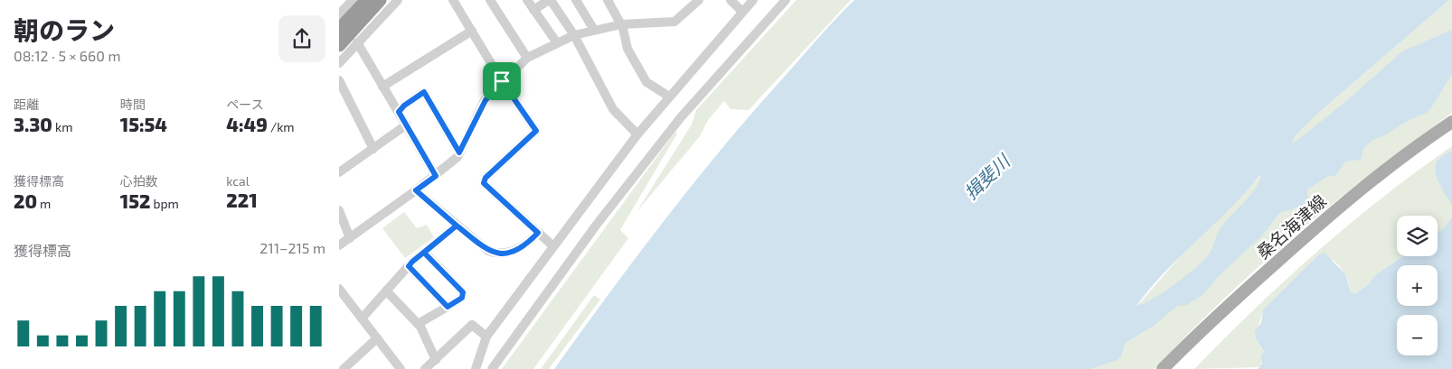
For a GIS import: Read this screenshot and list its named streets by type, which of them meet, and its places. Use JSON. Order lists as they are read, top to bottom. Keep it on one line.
{"streets":{"main road":["桑名海津線"]},"water":["揖斐川"],"page":{"heading":["朝のラン","08:12 · 5 × 660 m"],"stats":[["距離","3.30 km"],["時間","15:54"],["ペース","4:49 /km"],["獲得標高","20 m"],["心拍数","152 bpm"],["kcal","221"]],"map_buttons":["+","−"],"chart":["獲得標高","211–215 m"]}}
